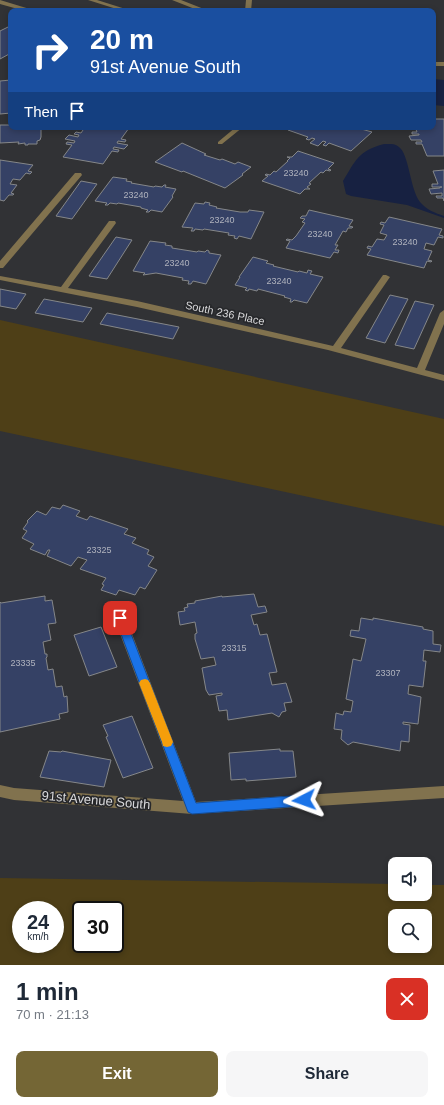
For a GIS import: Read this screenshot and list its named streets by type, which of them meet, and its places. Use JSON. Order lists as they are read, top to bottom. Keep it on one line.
{"streets":{"street":["South 236 Place","91st Avenue South"]},"house_numbers":["23240","23240","23240","23240","23240","23240","23240","23325","23315","23335","23307"],"page":{"turn":["20 m","91st Avenue South"],"then":"Then","speed":"24 km/h","limit":"30","heading":["1 min","70 m · 21:13"],"buttons":["Exit","Share"]}}
